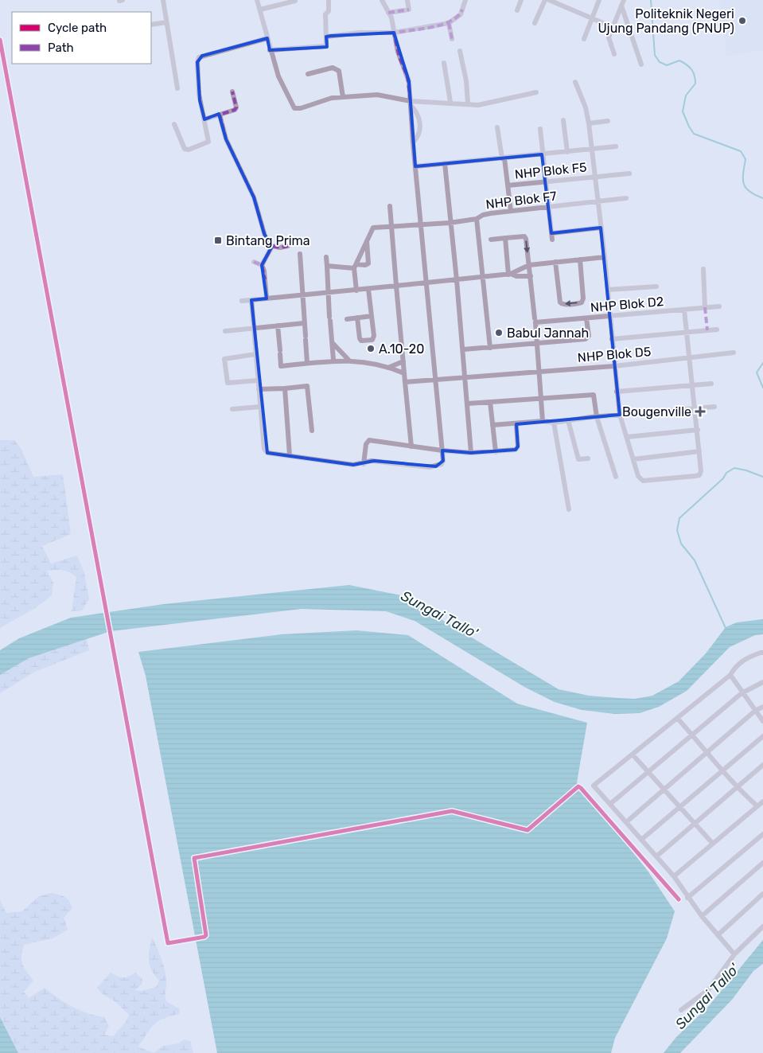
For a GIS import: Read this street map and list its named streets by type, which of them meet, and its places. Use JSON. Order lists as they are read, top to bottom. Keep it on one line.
{"streets":{"street":["NHP Blok F5","NHP Blok F7","NHP Blok D2","NHP Blok D5"]},"water":["Sungai Tallo'"],"places":{"other":["Politeknik Negeri Ujung Pandang (PNUP)","Babul Jannah","A.10-20"],"transit":["Bintang Prima"],"health":["Bougenville"]},"legend":["Cycle path","Path"]}
